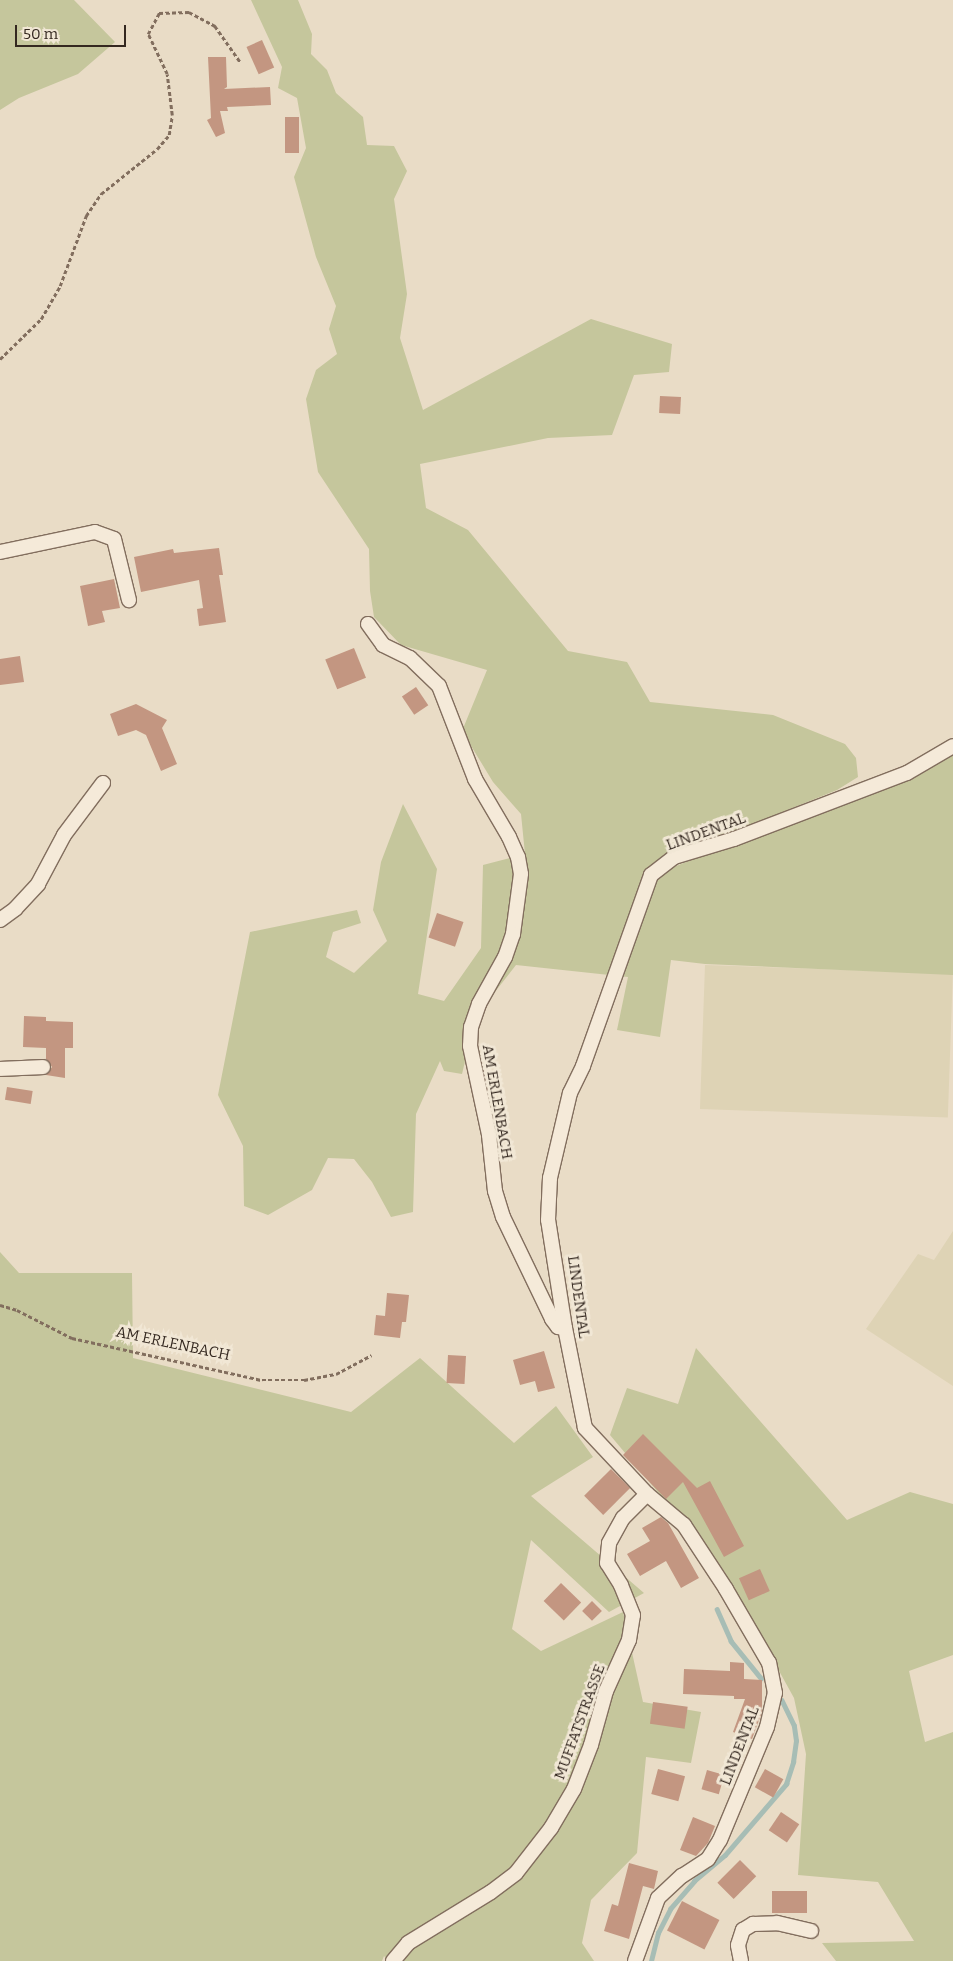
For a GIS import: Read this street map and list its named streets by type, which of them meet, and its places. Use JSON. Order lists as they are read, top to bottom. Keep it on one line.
{"streets":{"street":["LINDENTAL","AM ERLENBACH","MUFFATSTRASSE"]},"crossings":[["LINDENTAL","AM ERLENBACH"],["LINDENTAL","MUFFATSTRASSE"]],"scale_bar":"50 m"}
